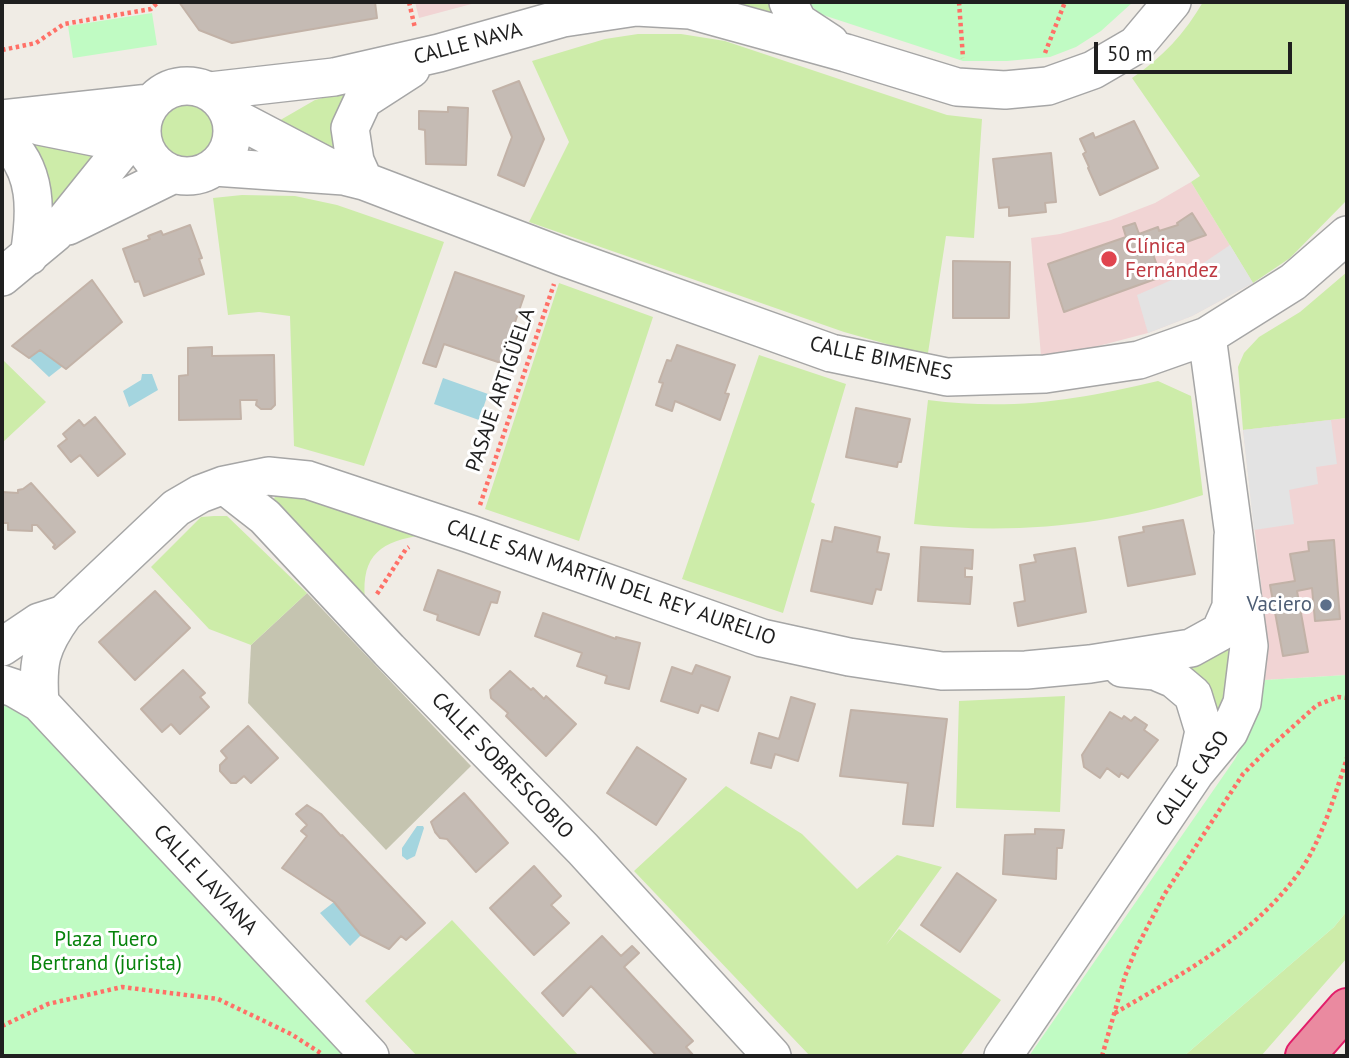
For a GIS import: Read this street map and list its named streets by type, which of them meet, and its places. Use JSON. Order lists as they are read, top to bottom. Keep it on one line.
{"streets":{"street":["CALLE NAVA","CALLE BIMENES","CALLE SAN MARTÍN DEL REY AURELIO","CALLE SOBRESCOBIO","CALLE CASO","CALLE LAVIANA"],"path":["PASAJE ARTIGÜELA"]},"crossings":[["CALLE NAVA","CALLE BIMENES"],["CALLE BIMENES","PASAJE ARTIGÜELA"],["CALLE BIMENES","CALLE CASO"],["PASAJE ARTIGÜELA","CALLE SAN MARTÍN DEL REY AURELIO"],["CALLE SAN MARTÍN DEL REY AURELIO","CALLE SOBRESCOBIO"],["CALLE SAN MARTÍN DEL REY AURELIO","CALLE CASO"]],"parks":["Plaza Tuero Bertrand (jurista)"],"places":["Clínica Fernández","Vaciero"],"scale_bar":"50 m"}
